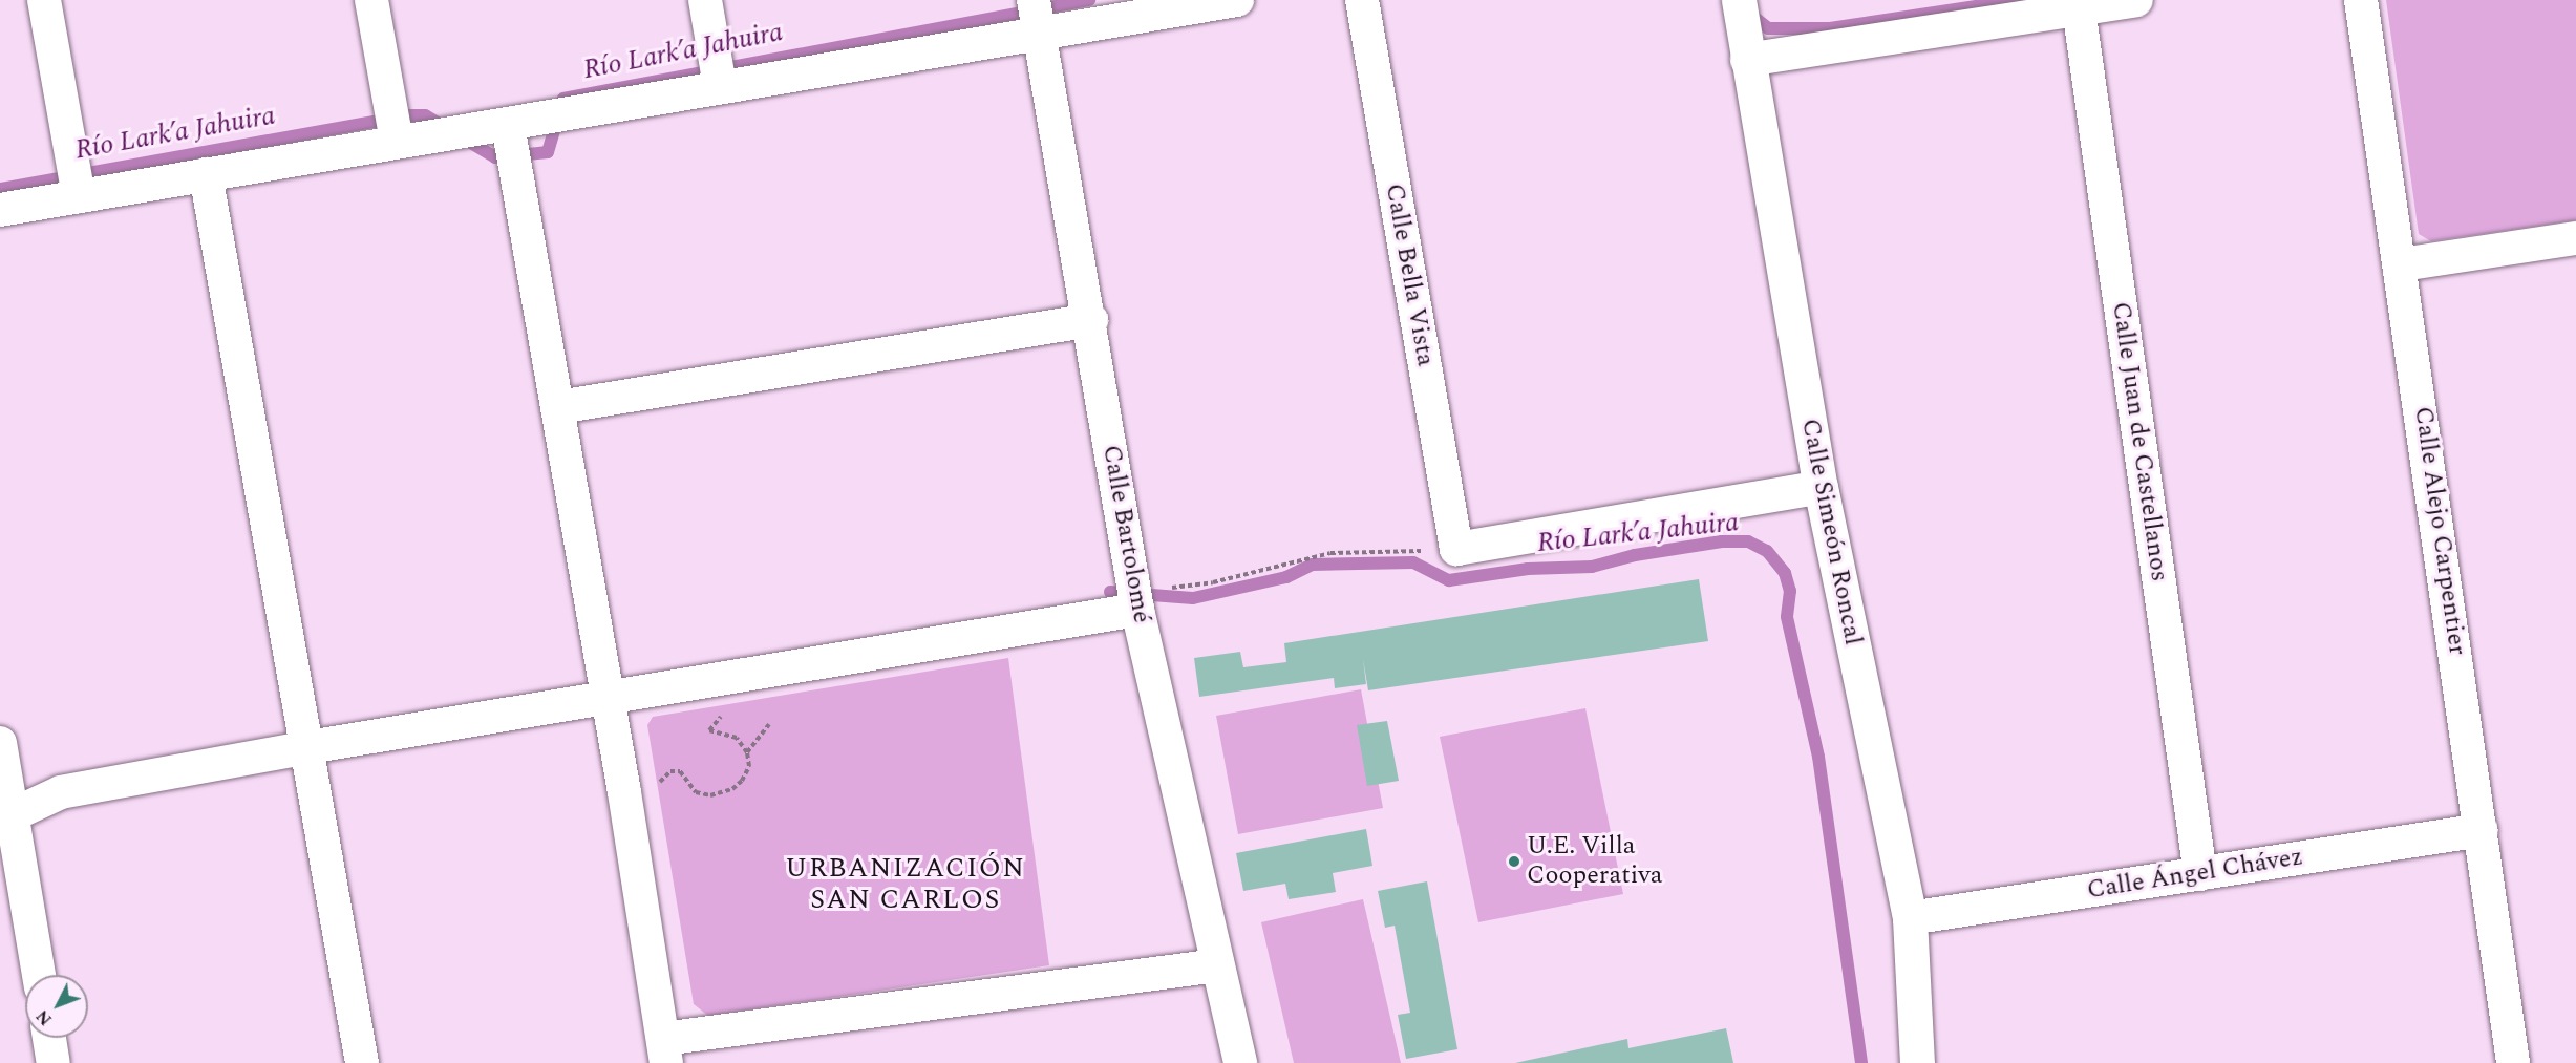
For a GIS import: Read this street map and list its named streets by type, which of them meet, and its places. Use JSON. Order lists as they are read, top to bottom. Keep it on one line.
{"streets":{"street":["Calle Bella Vista","Calle Juan de Castellanos","Calle Alejo Carpentier","Calle Simeón Roncal","Calle Bartolomé","Calle Ángel Chávez"]},"crossings":[["Calle Juan de Castellanos","Calle Ángel Chávez"],["Calle Alejo Carpentier","Calle Ángel Chávez"],["Calle Simeón Roncal","Calle Ángel Chávez"]],"districts":["URBANIZACIÓN SAN CARLOS"],"water":["Río Lark’a Jahuira"],"places":["U.E. Villa Cooperativa"],"north":"bottom left"}
